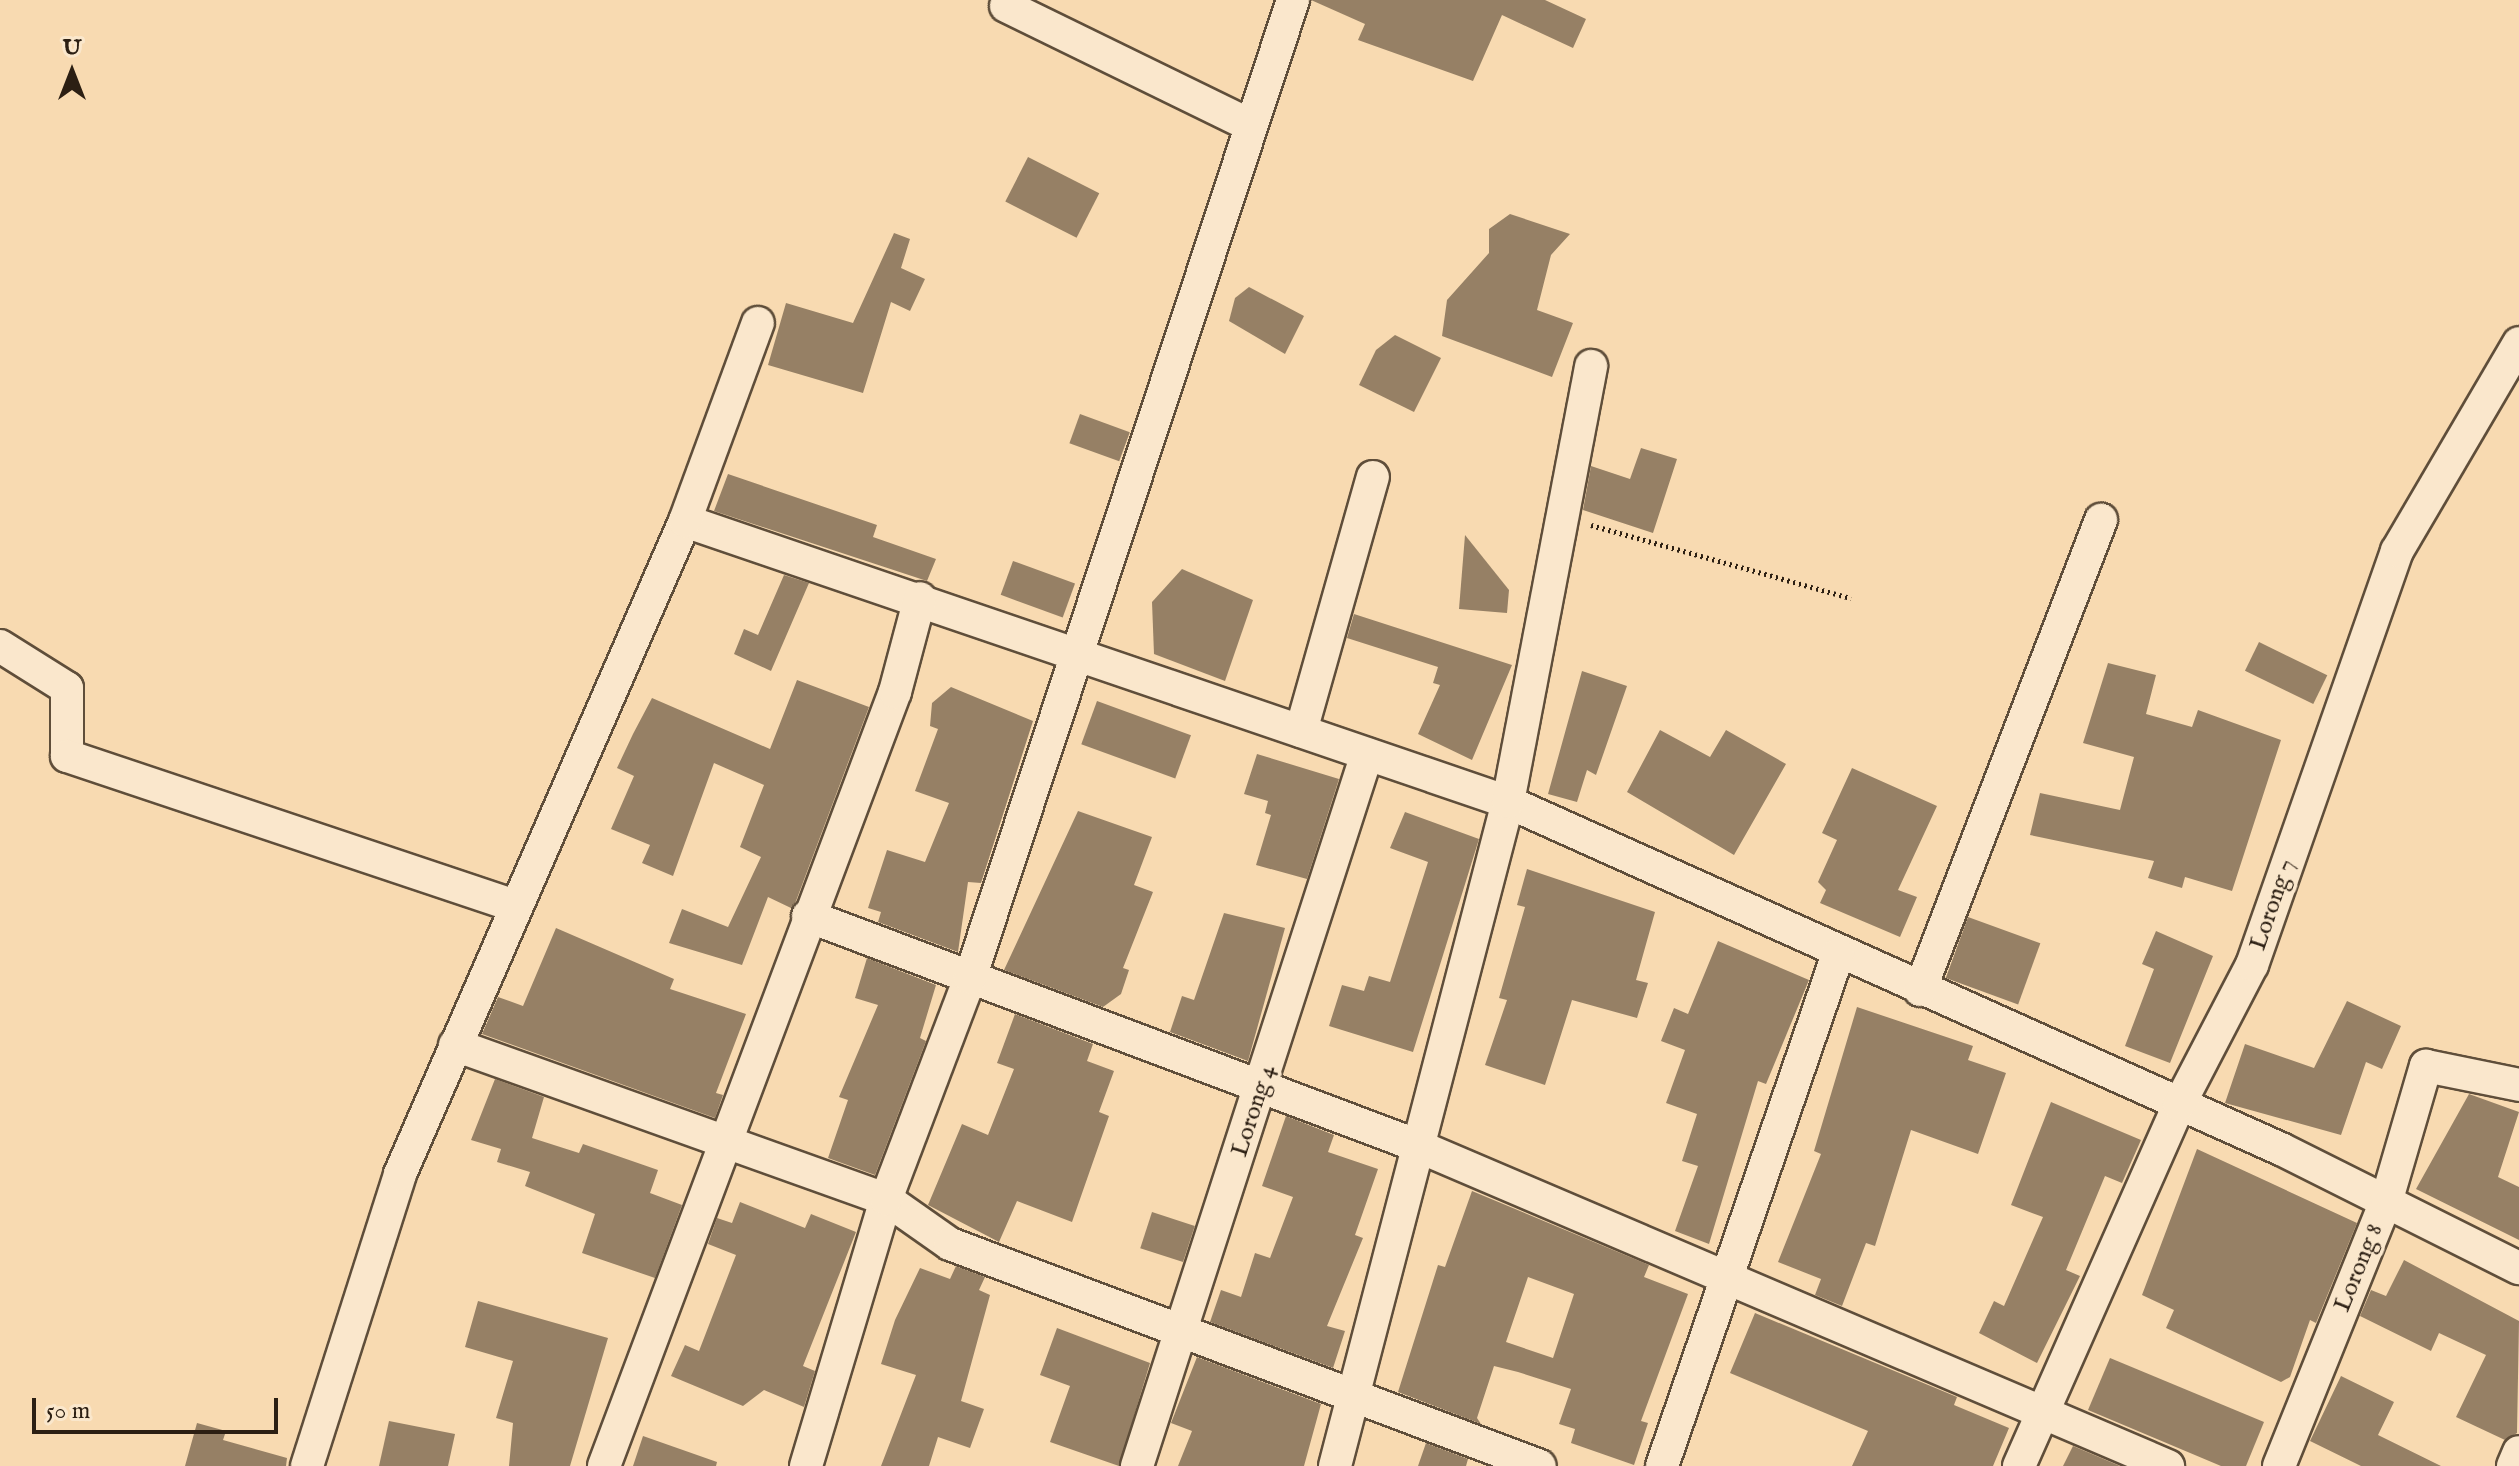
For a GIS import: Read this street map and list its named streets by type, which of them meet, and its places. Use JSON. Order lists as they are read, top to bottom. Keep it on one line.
{"streets":{"street":["Lorong 7","Lorong 4","Lorong 8"]},"scale_bar":"50 m","north":"top"}
